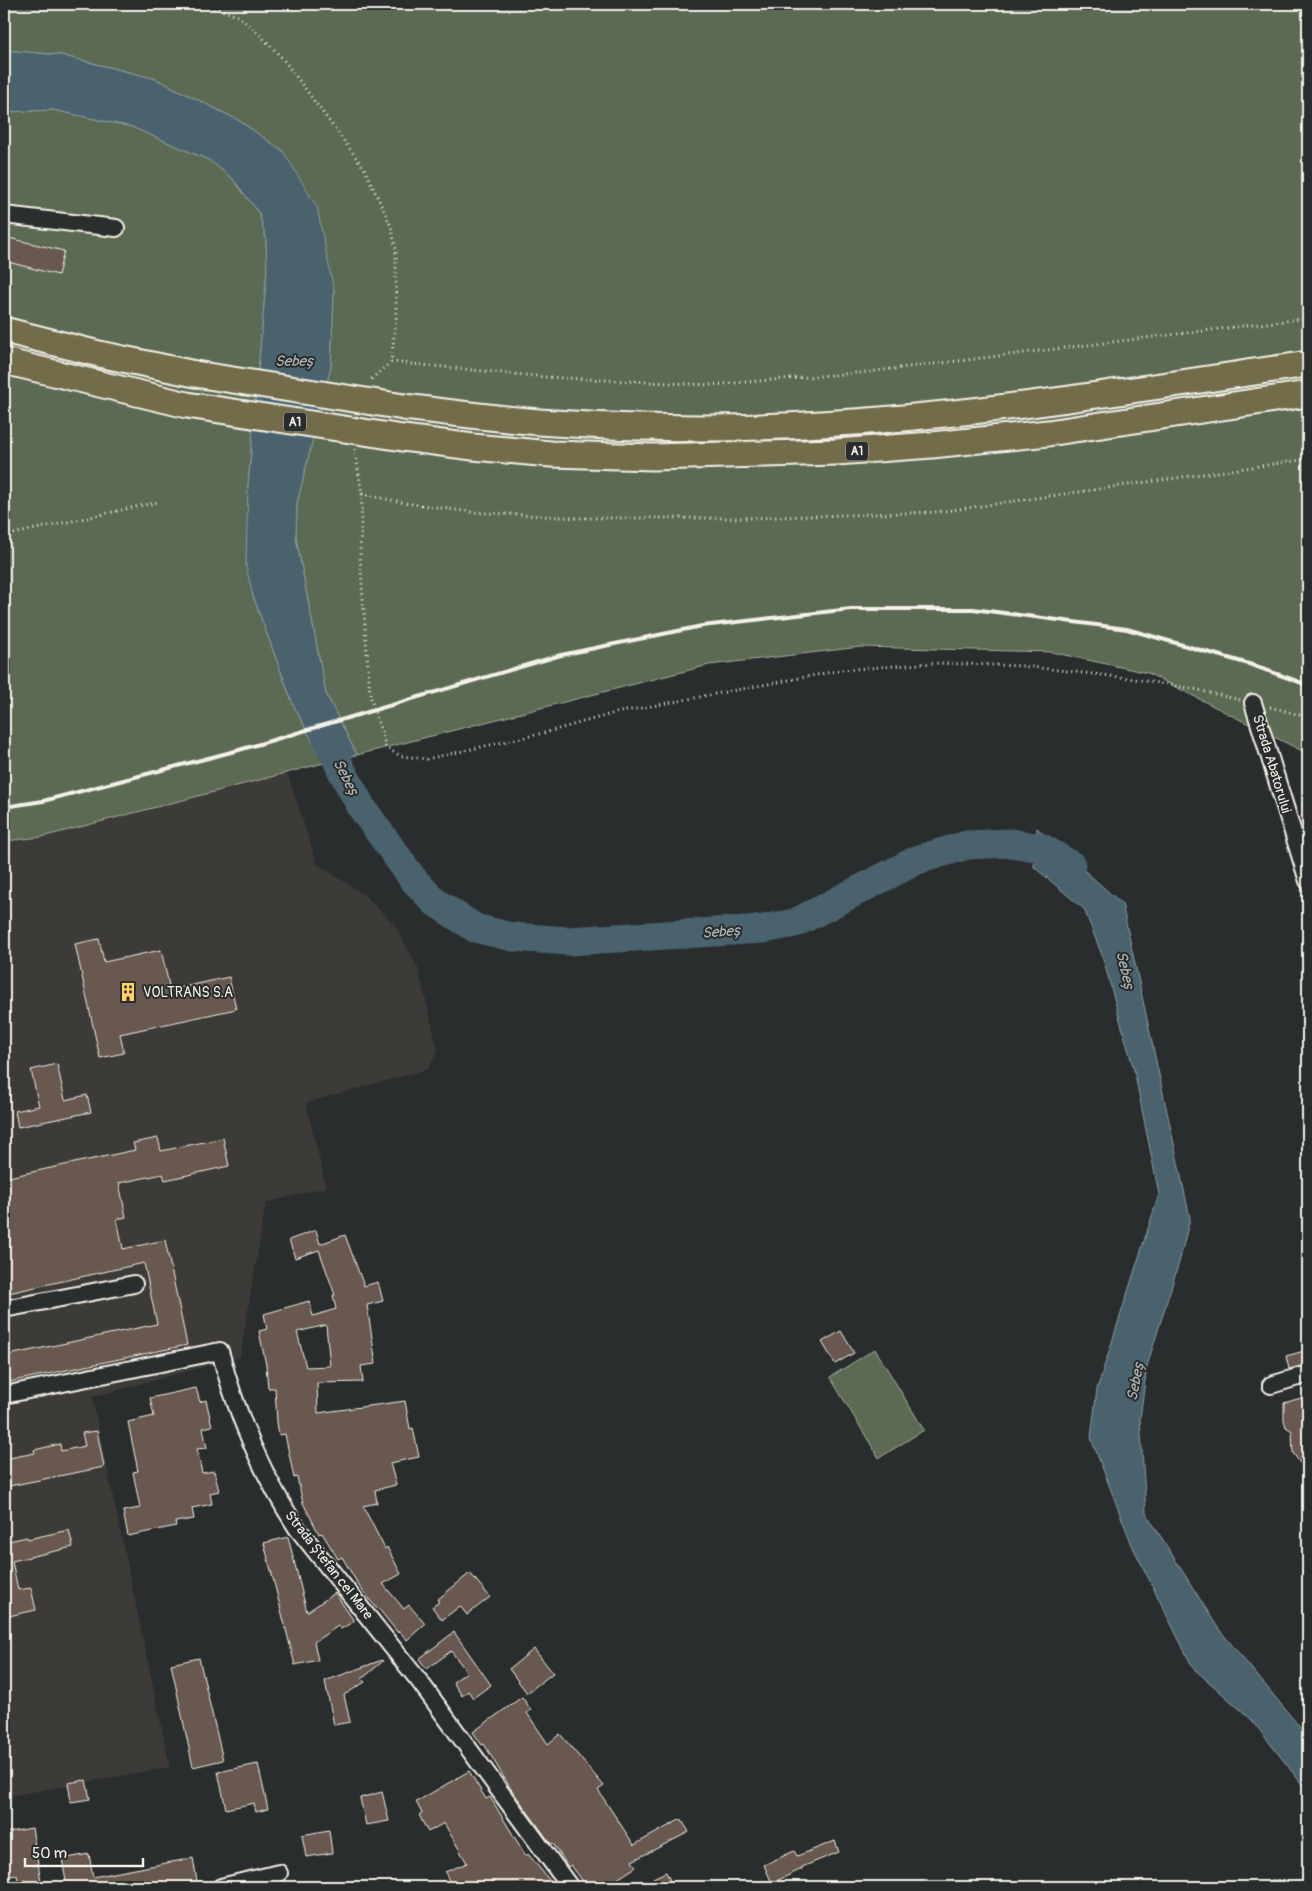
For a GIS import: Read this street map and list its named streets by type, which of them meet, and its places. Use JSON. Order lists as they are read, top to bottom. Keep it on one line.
{"streets":{"highway":["A1"],"street":["Strada Abatorului","Strada Ștefan cel Mare"]},"water":["Sebeș"],"places":{"building":["VOLTRANS S.A"]},"scale_bar":"50 m"}
